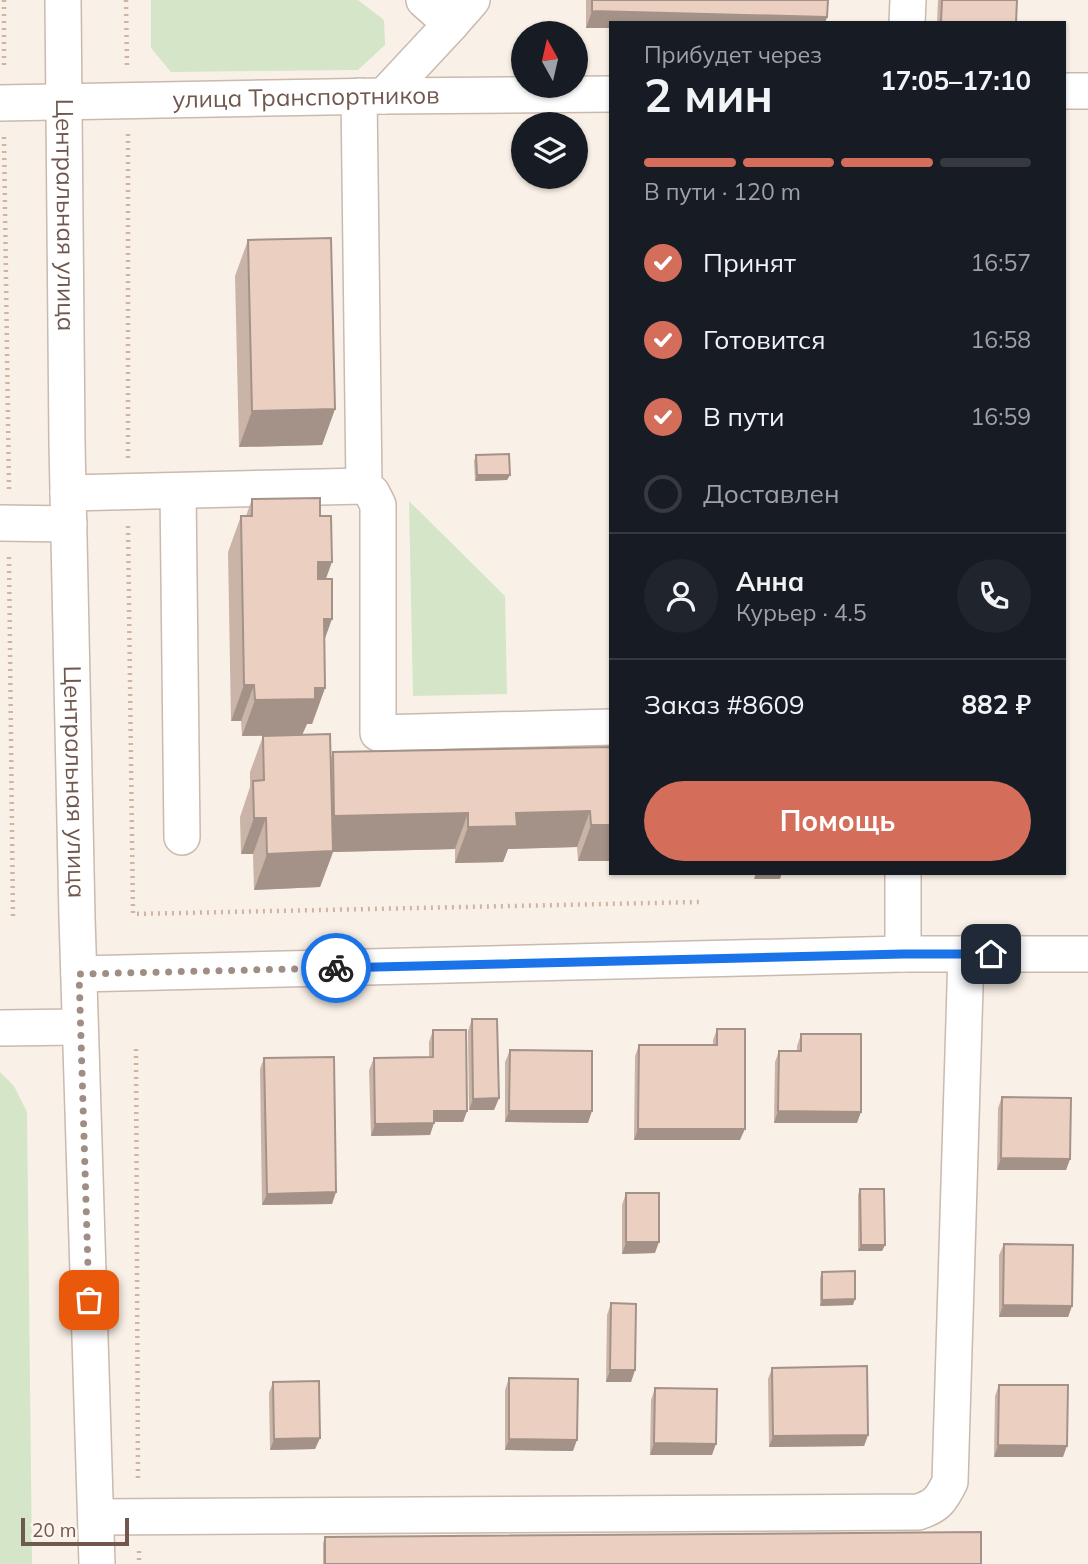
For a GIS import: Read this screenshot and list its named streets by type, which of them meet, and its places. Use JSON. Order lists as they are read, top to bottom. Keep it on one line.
{"streets":{"street":["улица Транспортников","Центральная улица"]},"crossings":[["улица Транспортников","Центральная улица"]],"scale_bar":"20 m","north":"top","page":{"heading":["2 мин","Прибудет через","17:05–17:10"],"panel":["Анна","Курьер · 4.5","Заказ #8609","882 ₽"],"bar":"В пути · 120 m","list":[["Принят","16:57"],["Готовится","16:58"],["В пути","16:59"],"Доставлен"],"buttons":"Помощь","scale":"20 m"}}
